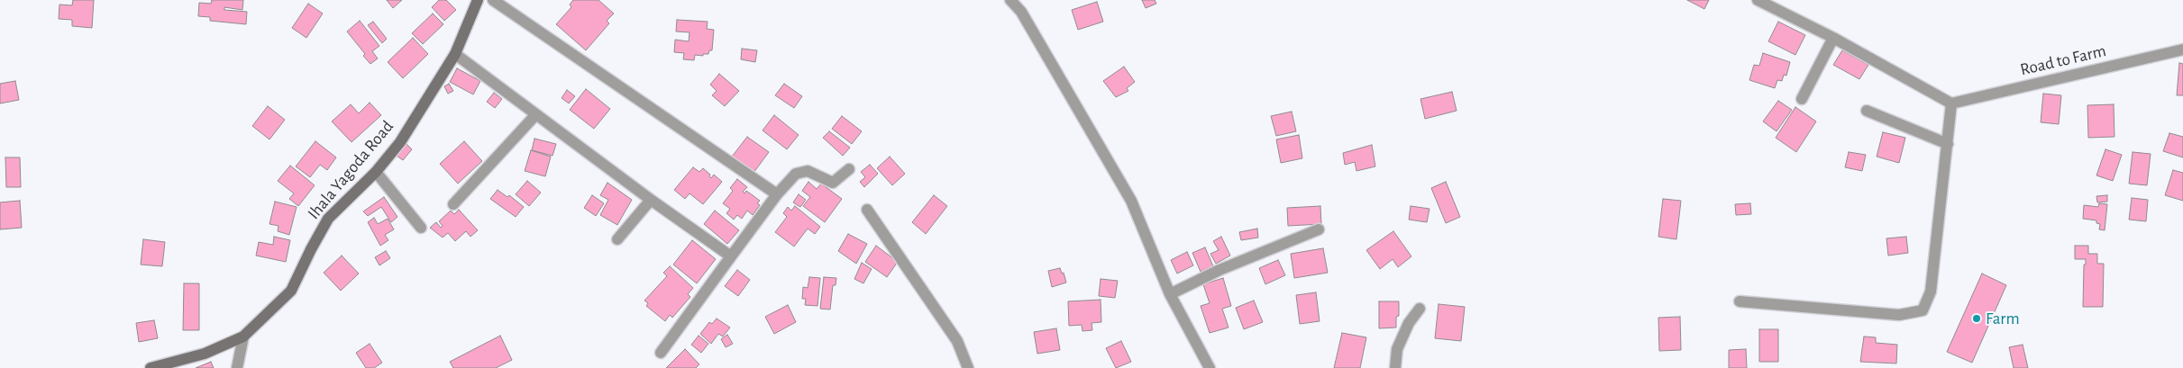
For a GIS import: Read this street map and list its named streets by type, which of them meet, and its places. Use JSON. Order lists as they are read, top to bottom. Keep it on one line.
{"streets":{"street":["Road to Farm","Ihala Yagoda Road"]},"places":["Farm"]}
